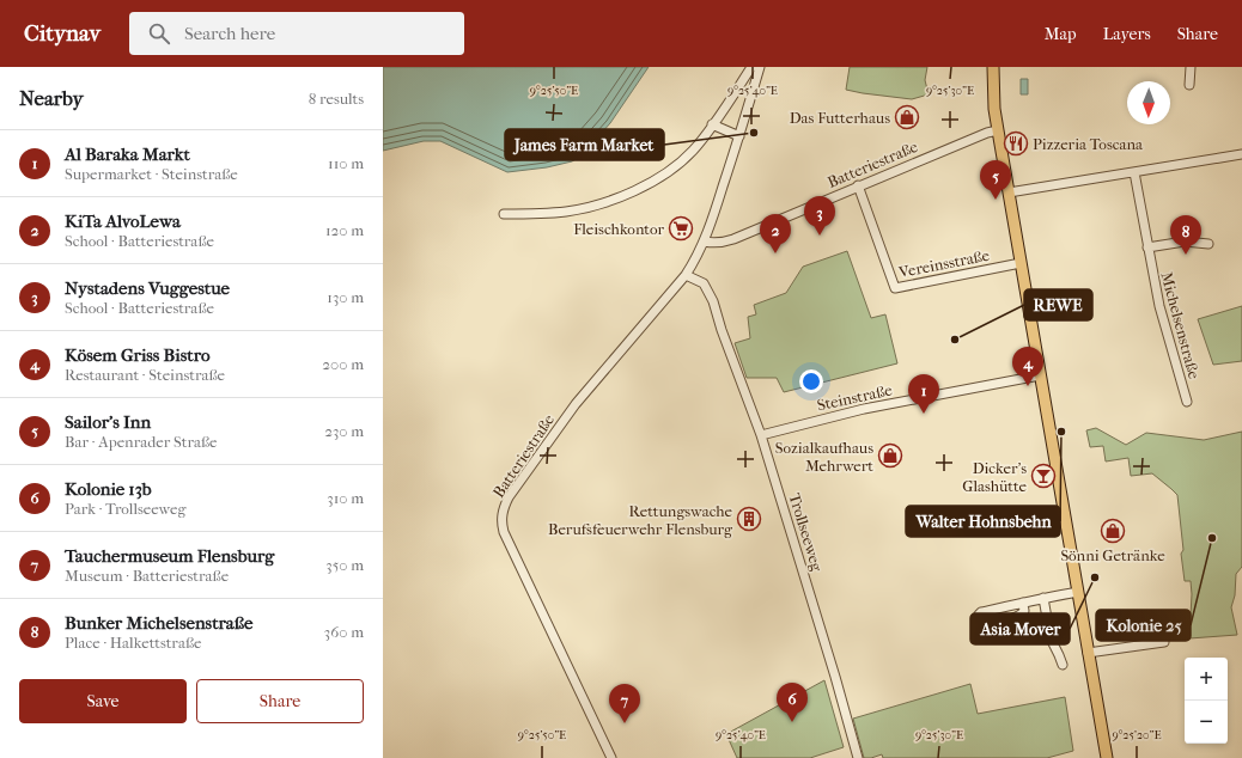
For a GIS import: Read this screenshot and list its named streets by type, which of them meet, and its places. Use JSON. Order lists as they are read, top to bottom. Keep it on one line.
{"streets":{"street":["Batteriestraße","Vereinsstraße","Michelsenstraße","Steinstraße","Trollseeweg"]},"crossings":[["Batteriestraße","Vereinsstraße"],["Batteriestraße","Trollseeweg"],["Steinstraße","Trollseeweg"]],"places":{"shop":["Das Futterhaus","Sozialkaufhaus Mehrwert","Sönni Getränke"],"other":["James Farm Market","REWE","Walter Hohnsbehn","Kolonie 25","Asia Mover"],"restaurant":["Pizzeria Toscana"],"supermarket":["Fleischkontor"],"bar":["Dicker's Glashütte"],"building":["Rettungswache Berufsfeuerwehr Flensburg"]},"north":"bottom","page":{"header":"Citynav","search":"Search here","nav":["Map","Layers","Share"],"heading":["Nearby","8 results"],"list":[{"mark":"1","name":"Al Baraka Markt","note":"Supermarket · Steinstraße","value":"110 m"},{"mark":"2","name":"KiTa AlvoLewa","note":"School · Batteriestraße","value":"120 m"},{"mark":"3","name":"Nystadens Vuggestue","note":"School · Batteriestraße","value":"130 m"},{"mark":"4","name":"Kösem Griss Bistro","note":"Restaurant · Steinstraße","value":"200 m"},{"mark":"5","name":"Sailor's Inn","note":"Bar · Apenrader Straße","value":"230 m"},{"mark":"6","name":"Kolonie 13b","note":"Park · Trollseeweg","value":"310 m"},{"mark":"7","name":"Tauchermuseum Flensburg","note":"Museum · Batteriestraße","value":"350 m"},{"mark":"8","name":"Bunker Michelsenstraße","note":"Place · Halkettstraße","value":"360 m"}],"pins":["5","3","2","8","4","1","6","7"],"map_buttons":["+","−"],"buttons":["Save","Share"]},"coordinates":["9°25'50\"E","9°25'40\"E","9°25'30\"E","9°25'20\"E"]}
